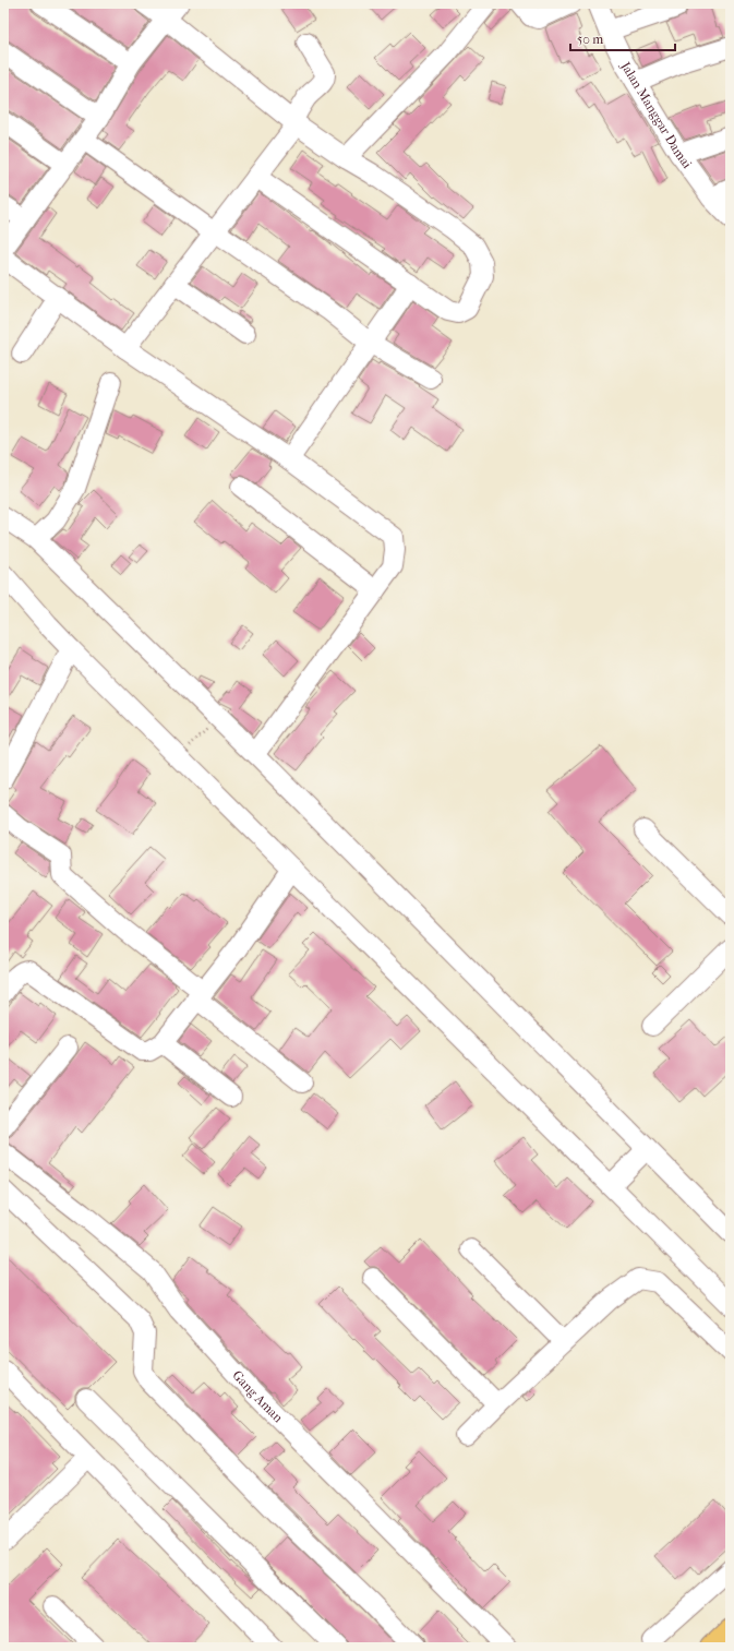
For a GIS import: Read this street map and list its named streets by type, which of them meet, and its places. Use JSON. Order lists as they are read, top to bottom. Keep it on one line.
{"streets":{"street":["Jalan Manggar Damai","Gang Aman"]},"scale_bar":"50 m"}
